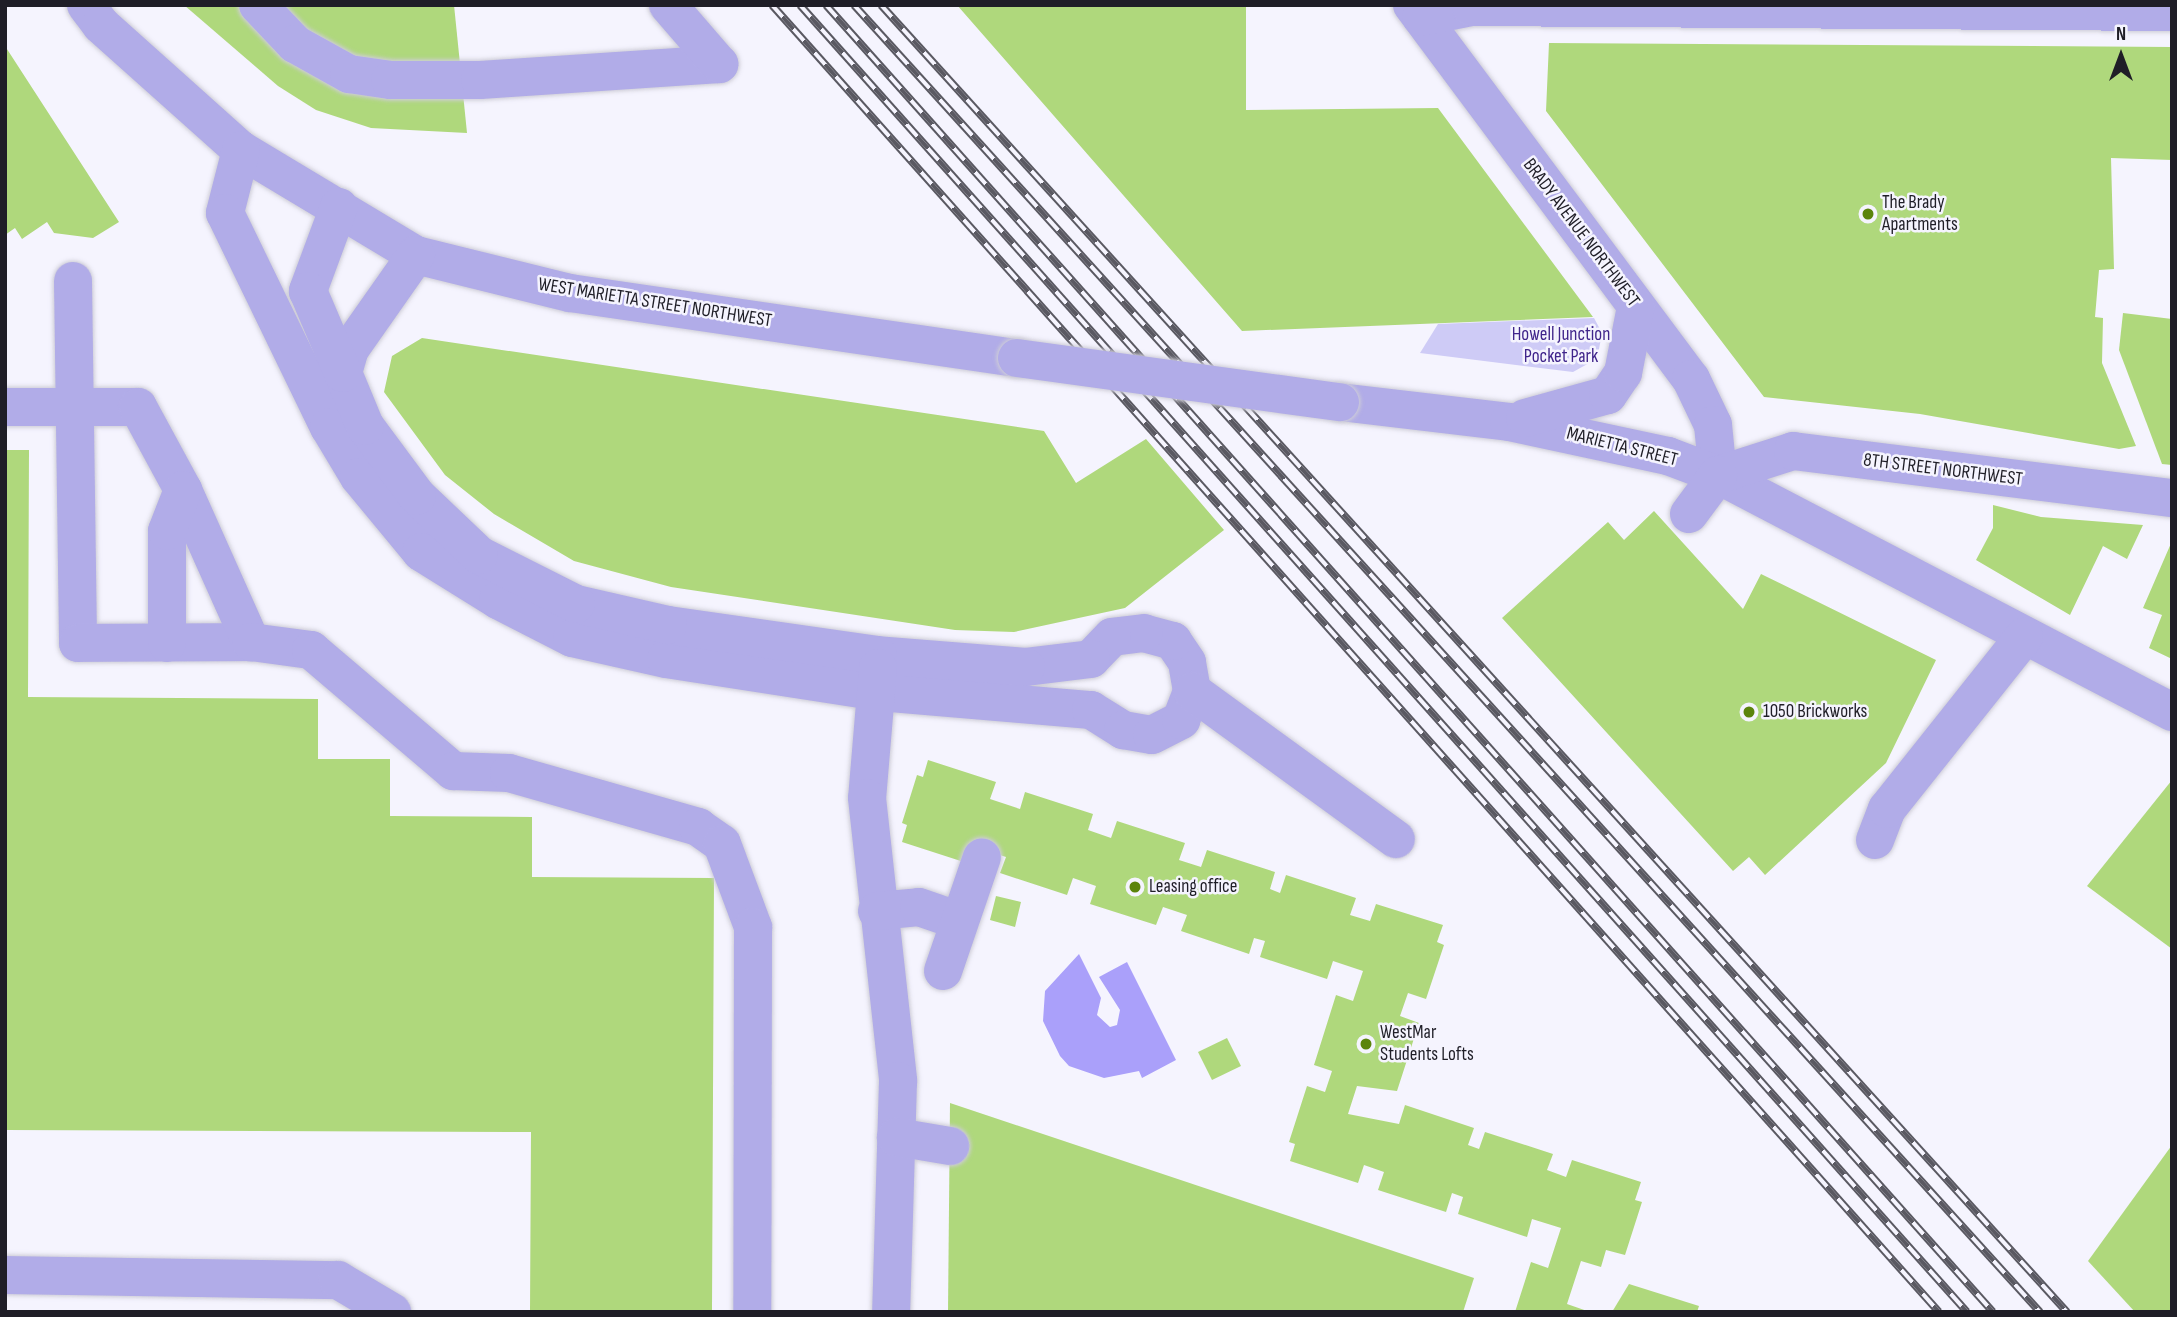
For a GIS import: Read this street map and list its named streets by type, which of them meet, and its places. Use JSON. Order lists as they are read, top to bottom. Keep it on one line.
{"streets":{"street":["BRADY AVENUE NORTHWEST","WEST MARIETTA STREET NORTHWEST","MARIETTA STREET","8TH STREET NORTHWEST"]},"crossings":[["BRADY AVENUE NORTHWEST","MARIETTA STREET"],["BRADY AVENUE NORTHWEST","8TH STREET NORTHWEST"],["WEST MARIETTA STREET NORTHWEST","MARIETTA STREET"],["MARIETTA STREET","8TH STREET NORTHWEST"]],"parks":["Howell Junction Pocket Park"],"places":["The Brady Apartments","1050 Brickworks","Leasing office","WestMar Students Lofts"],"north":"top"}
